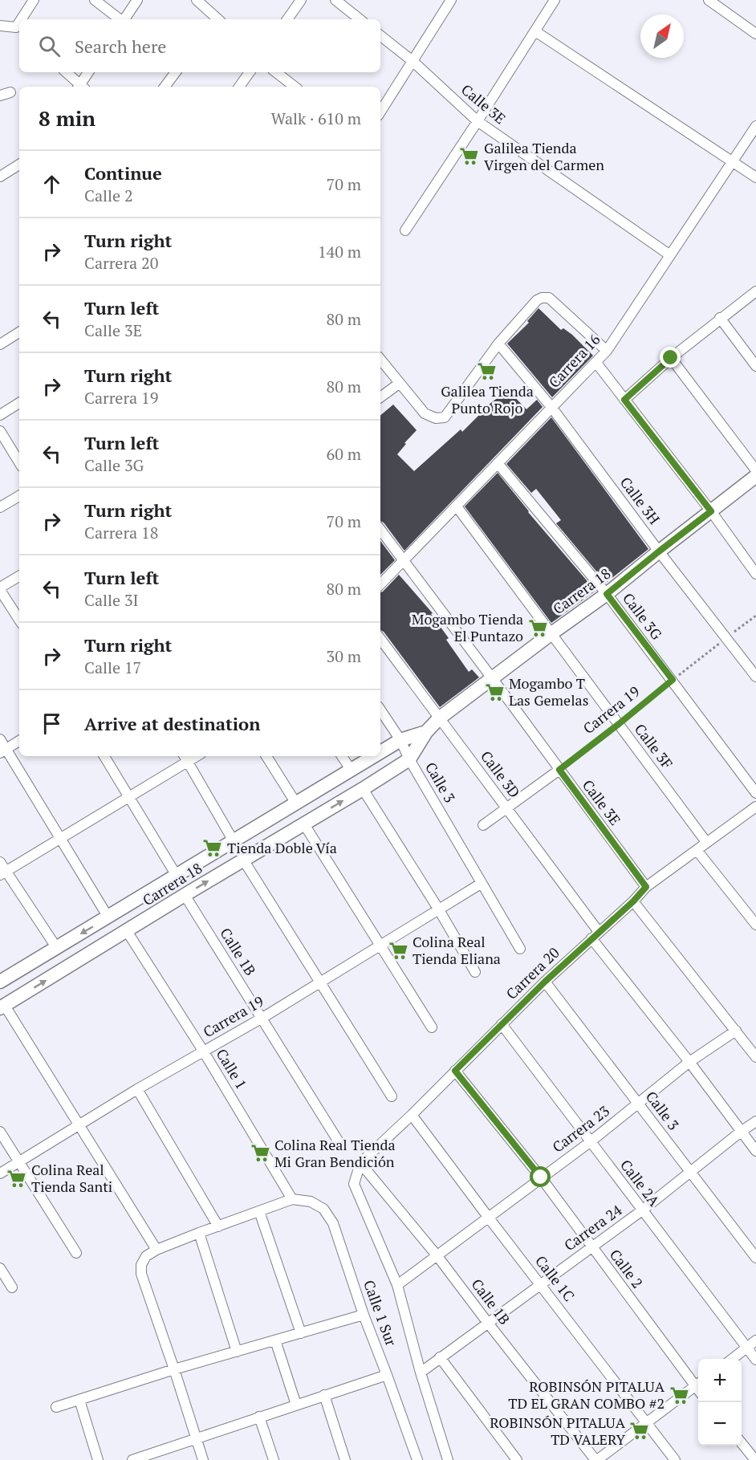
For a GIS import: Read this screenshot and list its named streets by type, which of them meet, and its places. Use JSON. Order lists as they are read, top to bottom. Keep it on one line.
{"streets":{"street":["Calle 3E","Carrera 16","Calle 3H","Carrera 18","Calle 3G","Carrera 19","Calle 3F","Calle 3D","Calle 3","Calle 1B","Carrera 20","Calle 1","Carrera 23","Calle 2A","Carrera 24","Calle 2","Calle 1C","Calle 1 Sur"]},"crossings":[["Calle 3E","Carrera 16"],["Calle 3E","Carrera 18"],["Calle 3E","Carrera 19"],["Calle 3E","Carrera 20"],["Carrera 16","Calle 3H"],["Carrera 16","Calle 3G"],["Carrera 16","Calle 3F"],["Calle 3H","Carrera 18"],["Calle 3H","Carrera 19"],["Carrera 18","Calle 3G"],["Carrera 18","Calle 3F"],["Carrera 18","Calle 3D"],["Carrera 18","Calle 3"],["Carrera 18","Calle 1B"],["Carrera 18","Calle 1"],["Calle 3G","Carrera 19"],["Carrera 19","Calle 3F"],["Carrera 19","Calle 3"],["Carrera 19","Calle 1B"],["Carrera 19","Calle 1"],["Calle 3F","Carrera 20"],["Calle 3D","Carrera 20"],["Calle 3D","Carrera 23"],["Calle 3D","Carrera 24"],["Calle 3","Carrera 20"],["Calle 3","Carrera 23"],["Calle 3","Carrera 24"],["Calle 1B","Carrera 20"],["Calle 1B","Carrera 23"],["Calle 1B","Carrera 24"],["Carrera 20","Carrera 23"],["Carrera 20","Calle 2A"],["Carrera 20","Calle 2"],["Carrera 20","Calle 1C"],["Calle 1","Calle 1 Sur"],["Carrera 23","Calle 2A"],["Carrera 23","Calle 2"],["Carrera 23","Calle 1C"],["Calle 2A","Carrera 24"],["Carrera 24","Calle 2"],["Carrera 24","Calle 1C"]],"places":{"supermarket":["Galilea Tienda Virgen del Carmen","Galilea Tienda Punto Rojo","Mogambo Tienda El Puntazo","Mogambo T Las Gemelas","Tienda Doble Vía","Colina Real Tienda Eliana","Colina Real Tienda Mi Gran Bendición","Colina Real Tienda Santi","ROBINSÓN PITALUA TD EL GRAN COMBO #2","ROBINSÓN PITALUA TD VALERY"]},"north":"top right","page":{"search":"Search here","heading":["8 min","Walk · 610 m"],"list":[["Continue","Calle 2","70 m"],["Turn right","Carrera 20","140 m"],["Turn left","Calle 3E","80 m"],["Turn right","Carrera 19","80 m"],["Turn left","Calle 3G","60 m"],["Turn right","Carrera 18","70 m"],["Turn left","Calle 3I","80 m"],["Turn right","Calle 17","30 m"],"Arrive at destination"],"map_buttons":["+","−"]}}
